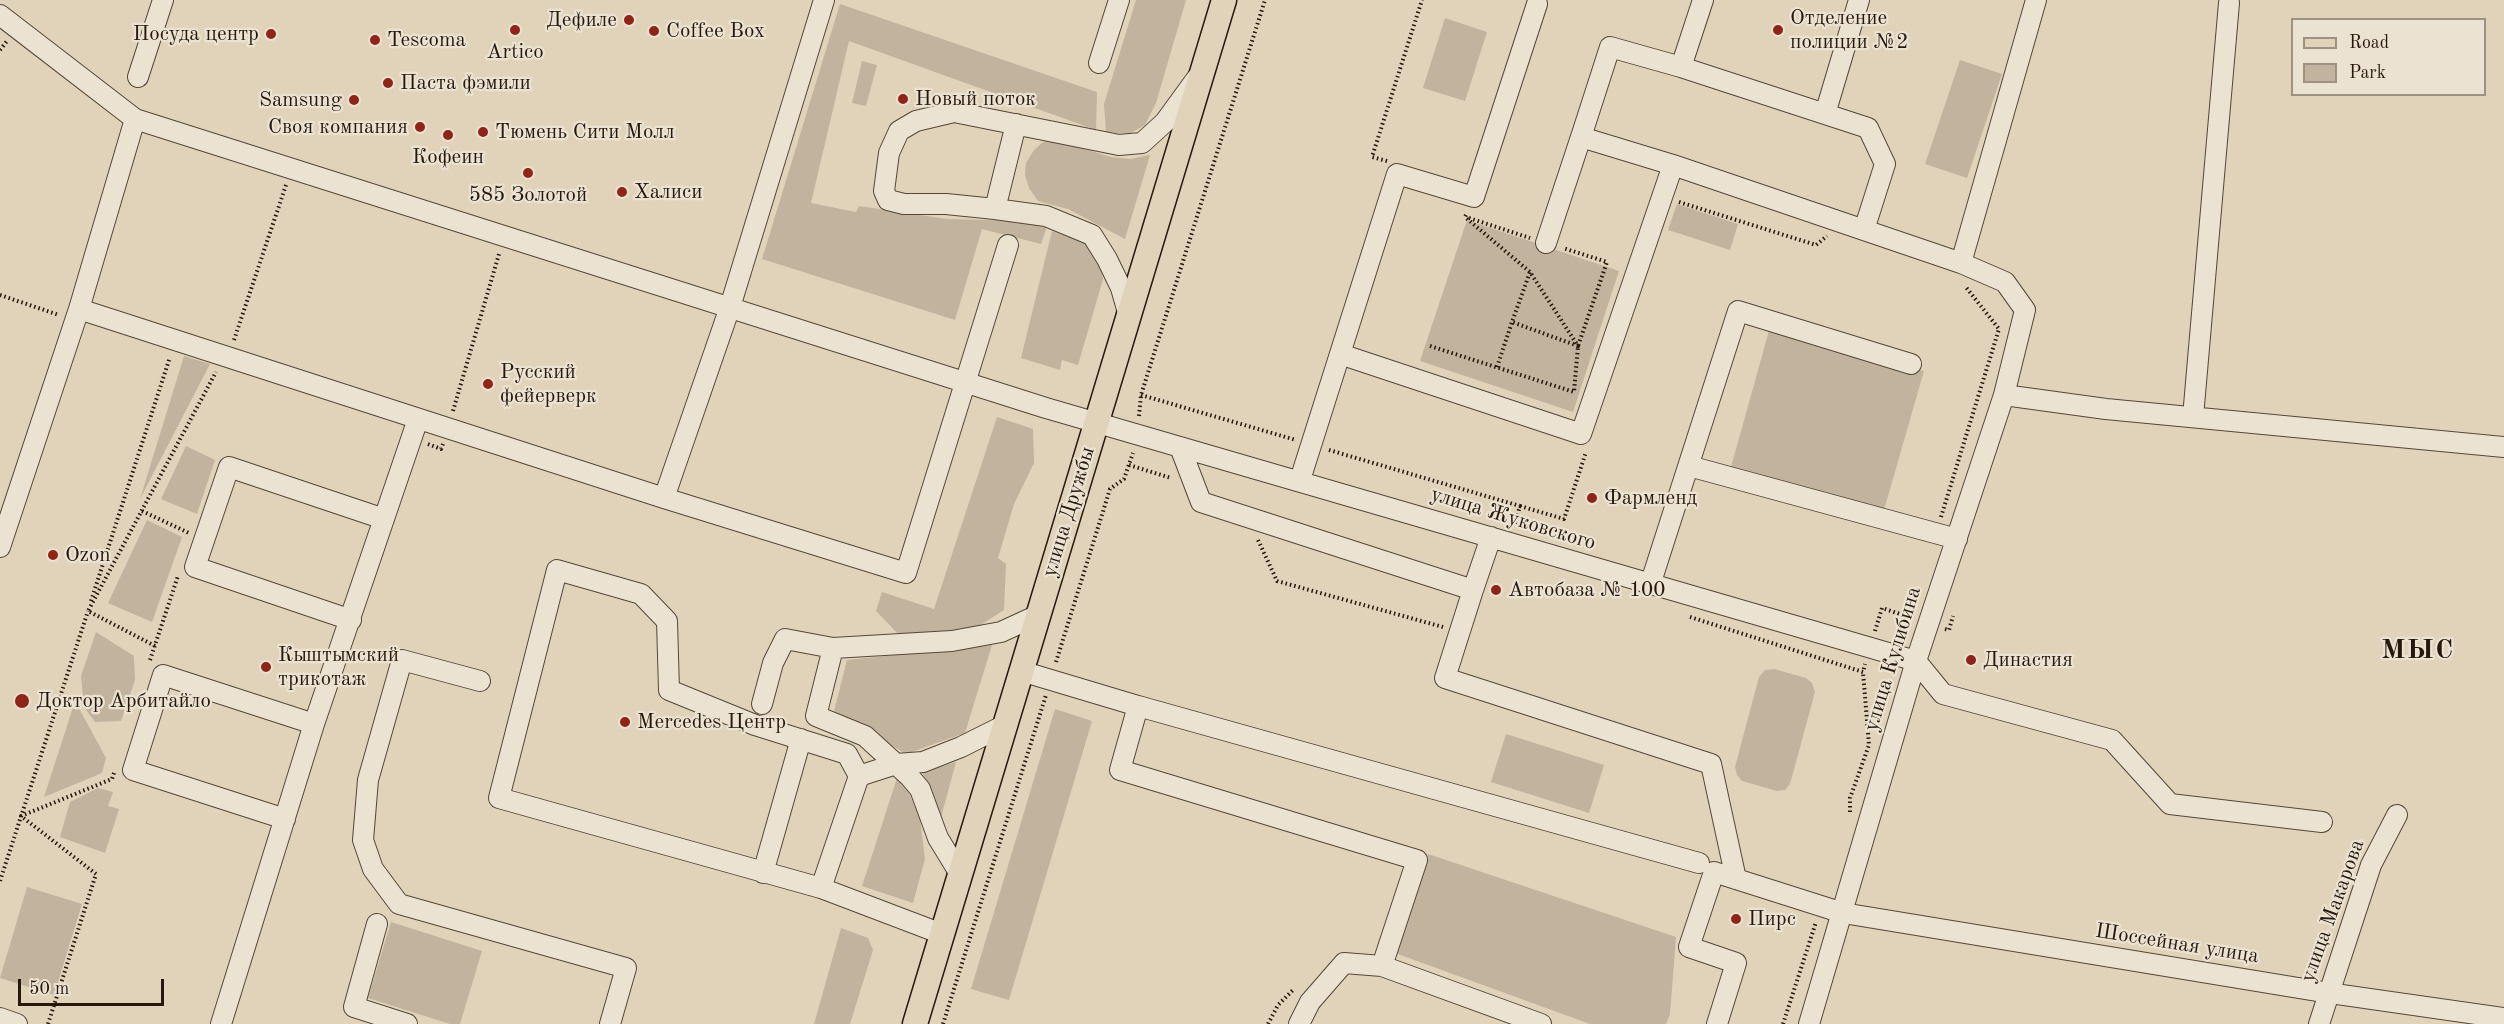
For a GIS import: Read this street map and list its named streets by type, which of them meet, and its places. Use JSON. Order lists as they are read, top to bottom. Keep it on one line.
{"streets":{"main road":["улица Дружбы"],"street":["улица Жуковского","улица Кулибина","улица Макарова","Шоссейная улица"]},"crossings":[["улица Дружбы","улица Жуковского"],["улица Жуковского","улица Кулибина"],["улица Кулибина","Шоссейная улица"],["улица Макарова","Шоссейная улица"]],"districts":["МЫС"],"places":["Дефиле","Artico","Отделение полиции №2","Coffee Box","Посуда центр","Tescoma","Паста фэмили","Новый поток","Samsung","Своя компания","Тюмень Сити Молл","Кофеин","585 Золотой","Халиси","Русский фейерверк","Фармленд","Ozon","Автобаза № 100","Династия","Кыштымский трикотаж","Доктор Арбитайло","Mercedes Центр","Пирс"],"legend":["Road","Park"],"scale_bar":"50 m"}
